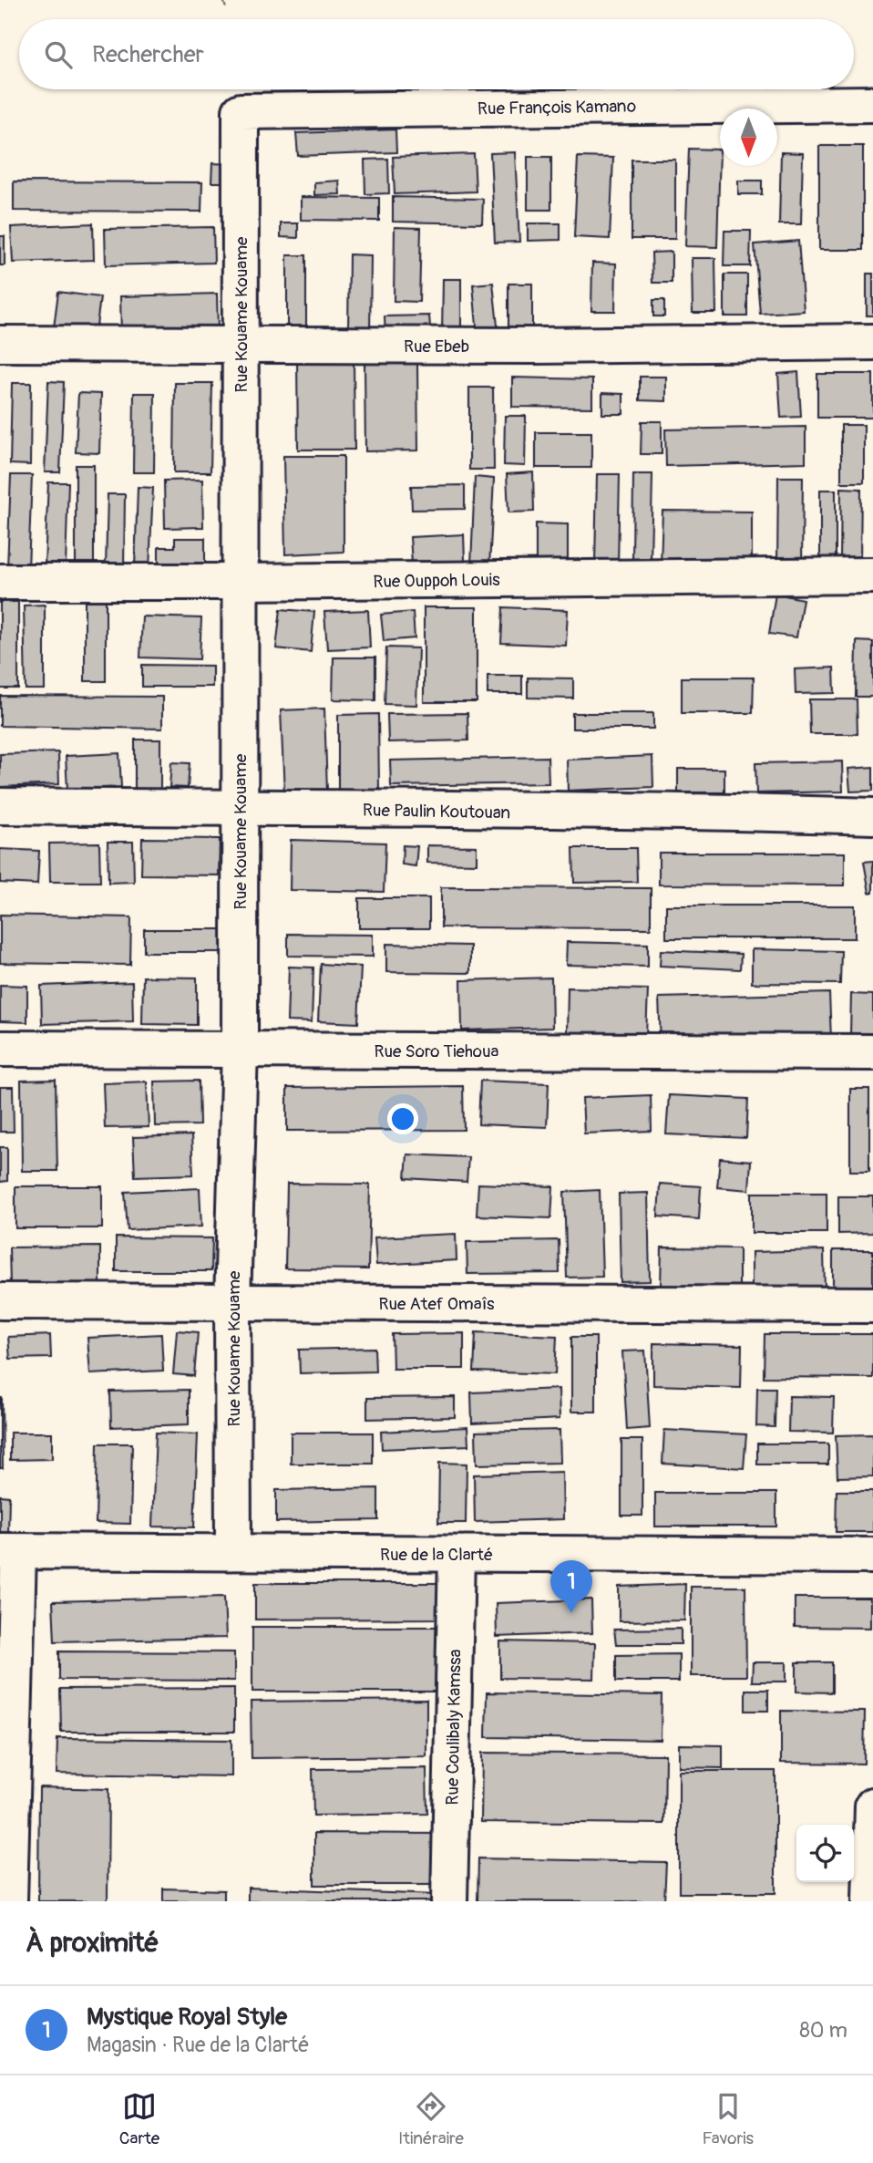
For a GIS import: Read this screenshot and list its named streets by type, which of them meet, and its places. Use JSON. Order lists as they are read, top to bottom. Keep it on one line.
{"streets":{"street":["Rue François Kamano","Rue Kouame Kouame","Rue Ebeb","Rue Ouppoh Louis","Rue Paulin Koutouan","Rue Soro Tiehoua","Rue Atef Omaîs","Rue de la Clarté","Rue Coulibaly Kamssa"]},"crossings":[["Rue François Kamano","Rue Kouame Kouame"],["Rue Kouame Kouame","Rue Ebeb"],["Rue Kouame Kouame","Rue Ouppoh Louis"],["Rue Kouame Kouame","Rue Paulin Koutouan"],["Rue Kouame Kouame","Rue Soro Tiehoua"],["Rue Kouame Kouame","Rue Atef Omaîs"],["Rue Kouame Kouame","Rue de la Clarté"],["Rue de la Clarté","Rue Coulibaly Kamssa"]],"north":"bottom","page":{"search":"Rechercher","pins":"1","heading":"À proximité","list":[{"mark":"1","name":"Mystique Royal Style","note":"Magasin · Rue de la Clarté","value":"80 m"}],"nav":["Carte","Itinéraire","Favoris"]}}
